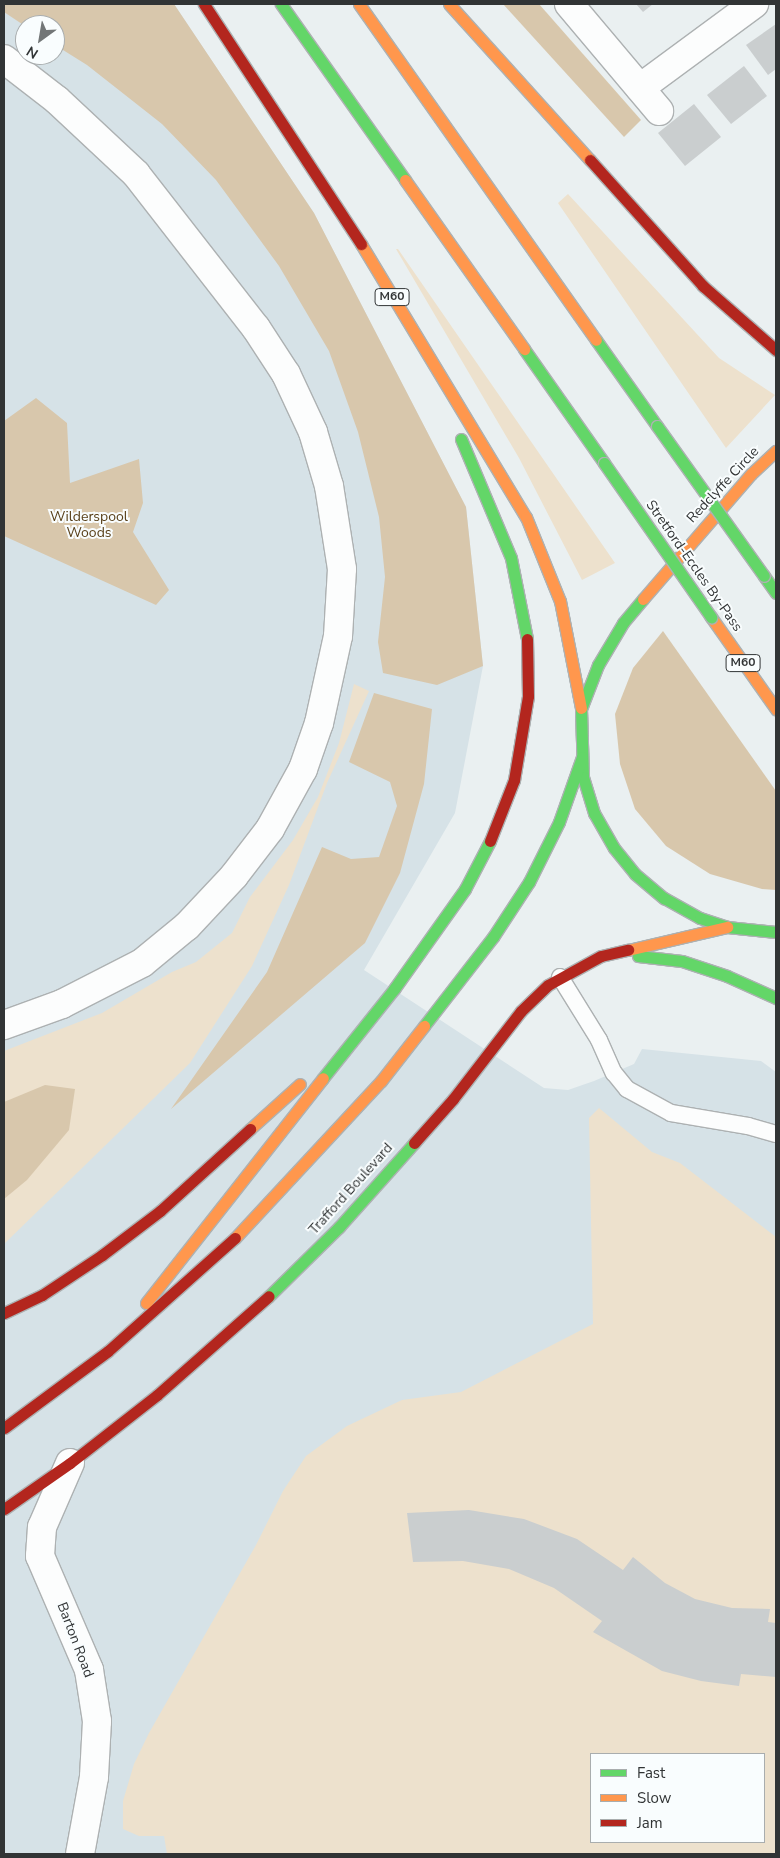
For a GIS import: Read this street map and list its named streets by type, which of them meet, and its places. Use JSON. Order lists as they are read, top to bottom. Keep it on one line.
{"streets":{"main road":["M60","Redclyffe Circle","Stretford-Eccles By-Pass","Trafford Boulevard"],"street":["Barton Road"]},"crossings":[["M60","Redclyffe Circle"],["Redclyffe Circle","Trafford Boulevard"],["Trafford Boulevard","Barton Road"]],"parks":["Wilderspool Woods"],"legend":["Fast","Slow","Jam"],"north":"bottom left"}
